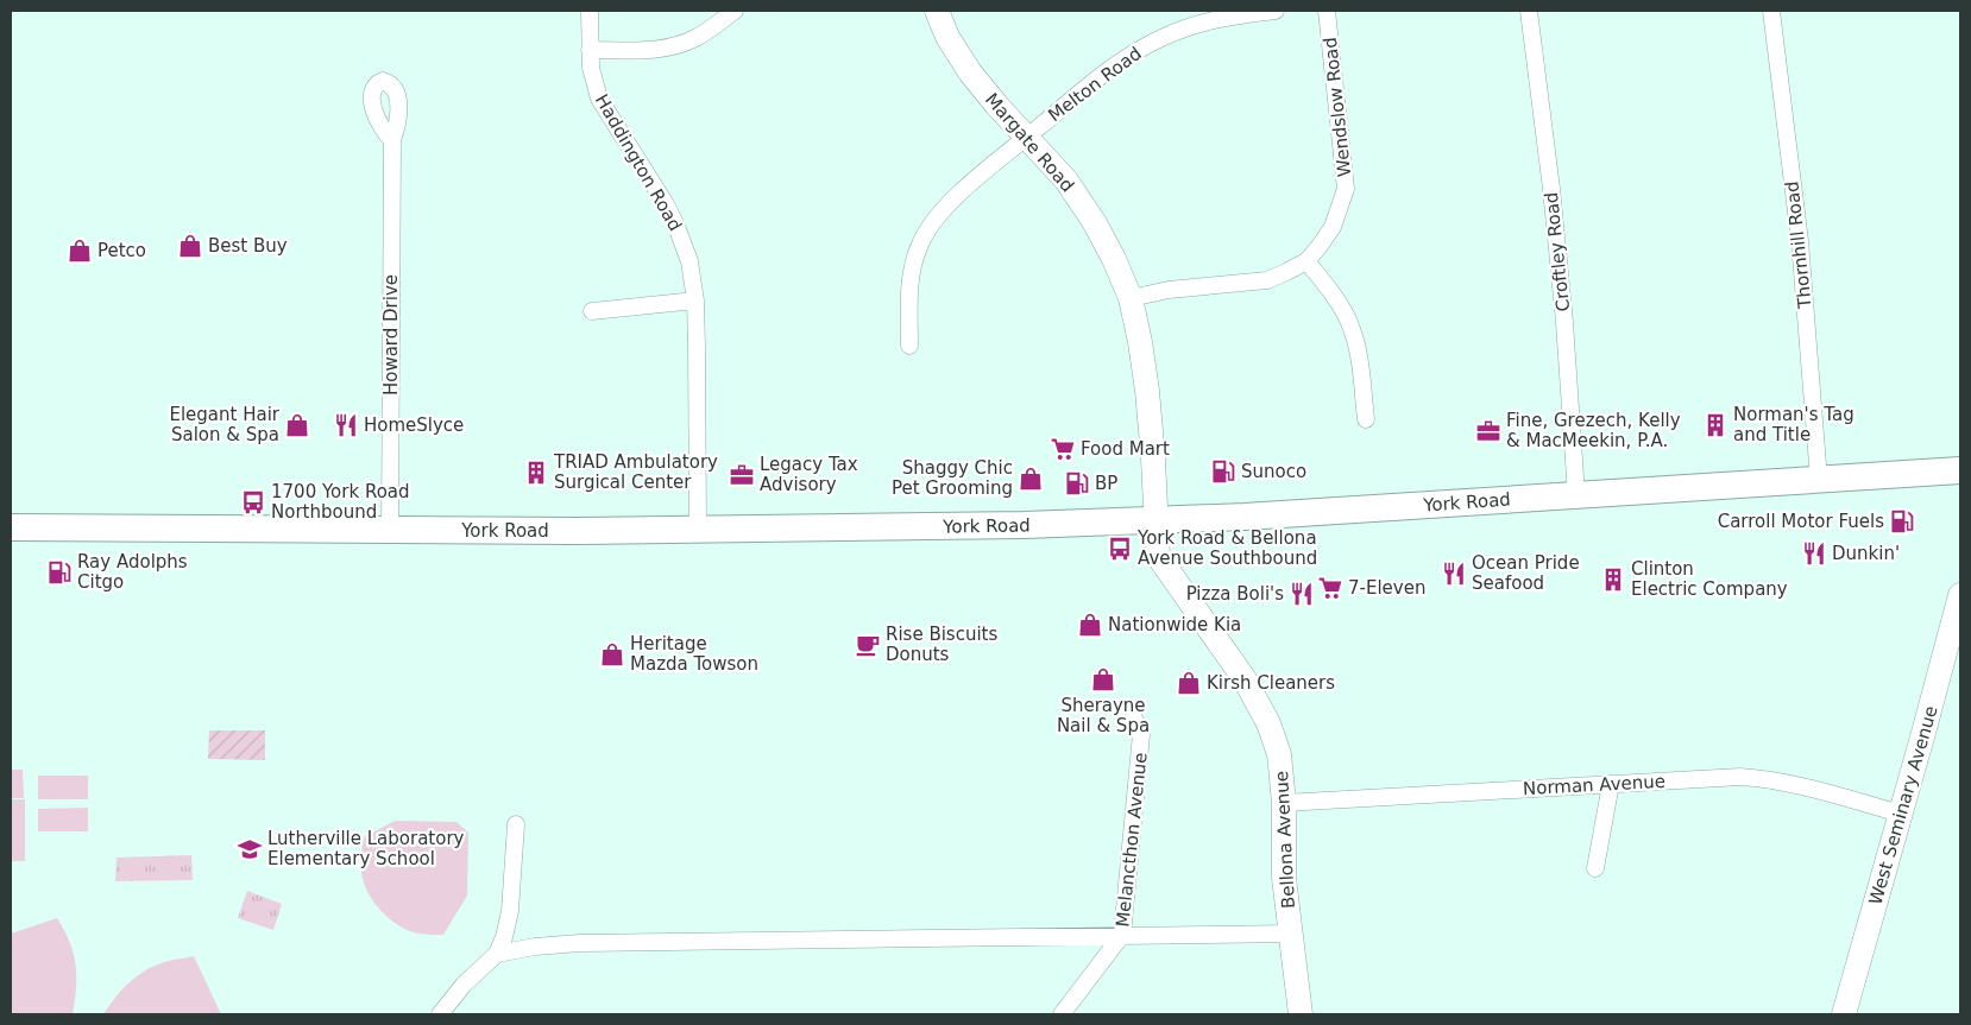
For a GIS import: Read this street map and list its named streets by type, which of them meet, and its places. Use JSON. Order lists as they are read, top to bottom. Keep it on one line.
{"streets":{"main road":["York Road"],"street":["Melton Road","Wendslow Road","Margate Road","Haddington Road","Thornhill Road","Croftley Road","Howard Drive","Norman Avenue","West Seminary Avenue","Melancthon Avenue","Bellona Avenue"]},"crossings":[["Melton Road","Margate Road"],["Wendslow Road","Margate Road"],["Margate Road","York Road"],["Margate Road","Bellona Avenue"],["Haddington Road","York Road"],["Thornhill Road","York Road"],["Croftley Road","York Road"],["Howard Drive","York Road"],["York Road","Bellona Avenue"],["Norman Avenue","West Seminary Avenue"],["Norman Avenue","Bellona Avenue"]],"places":{"shop":["Best Buy","Petco","Elegant Hair Salon & Spa","Shaggy Chic Pet Grooming","Nationwide Kia","Heritage Mazda Towson","Sherayne Nail & Spa","Kirsh Cleaners"],"restaurant":["HomeSlyce","Dunkin'","Ocean Pride Seafood","Pizza Boli's"],"building":["Norman's Tag and Title","TRIAD Ambulatory Surgical Center","Clinton Electric Company"],"office":["Fine, Grezech, Kelly & MacMeekin, P.A.","Legacy Tax Advisory"],"supermarket":["Food Mart","7-Eleven"],"fuel station":["Sunoco","BP","Carroll Motor Fuels","Ray Adolphs Citgo"],"bus stop":["1700 York Road Northbound","York Road & Bellona Avenue Southbound"],"cafe":["Rise Biscuits Donuts"],"school or university":["Lutherville Laboratory Elementary School"]}}
